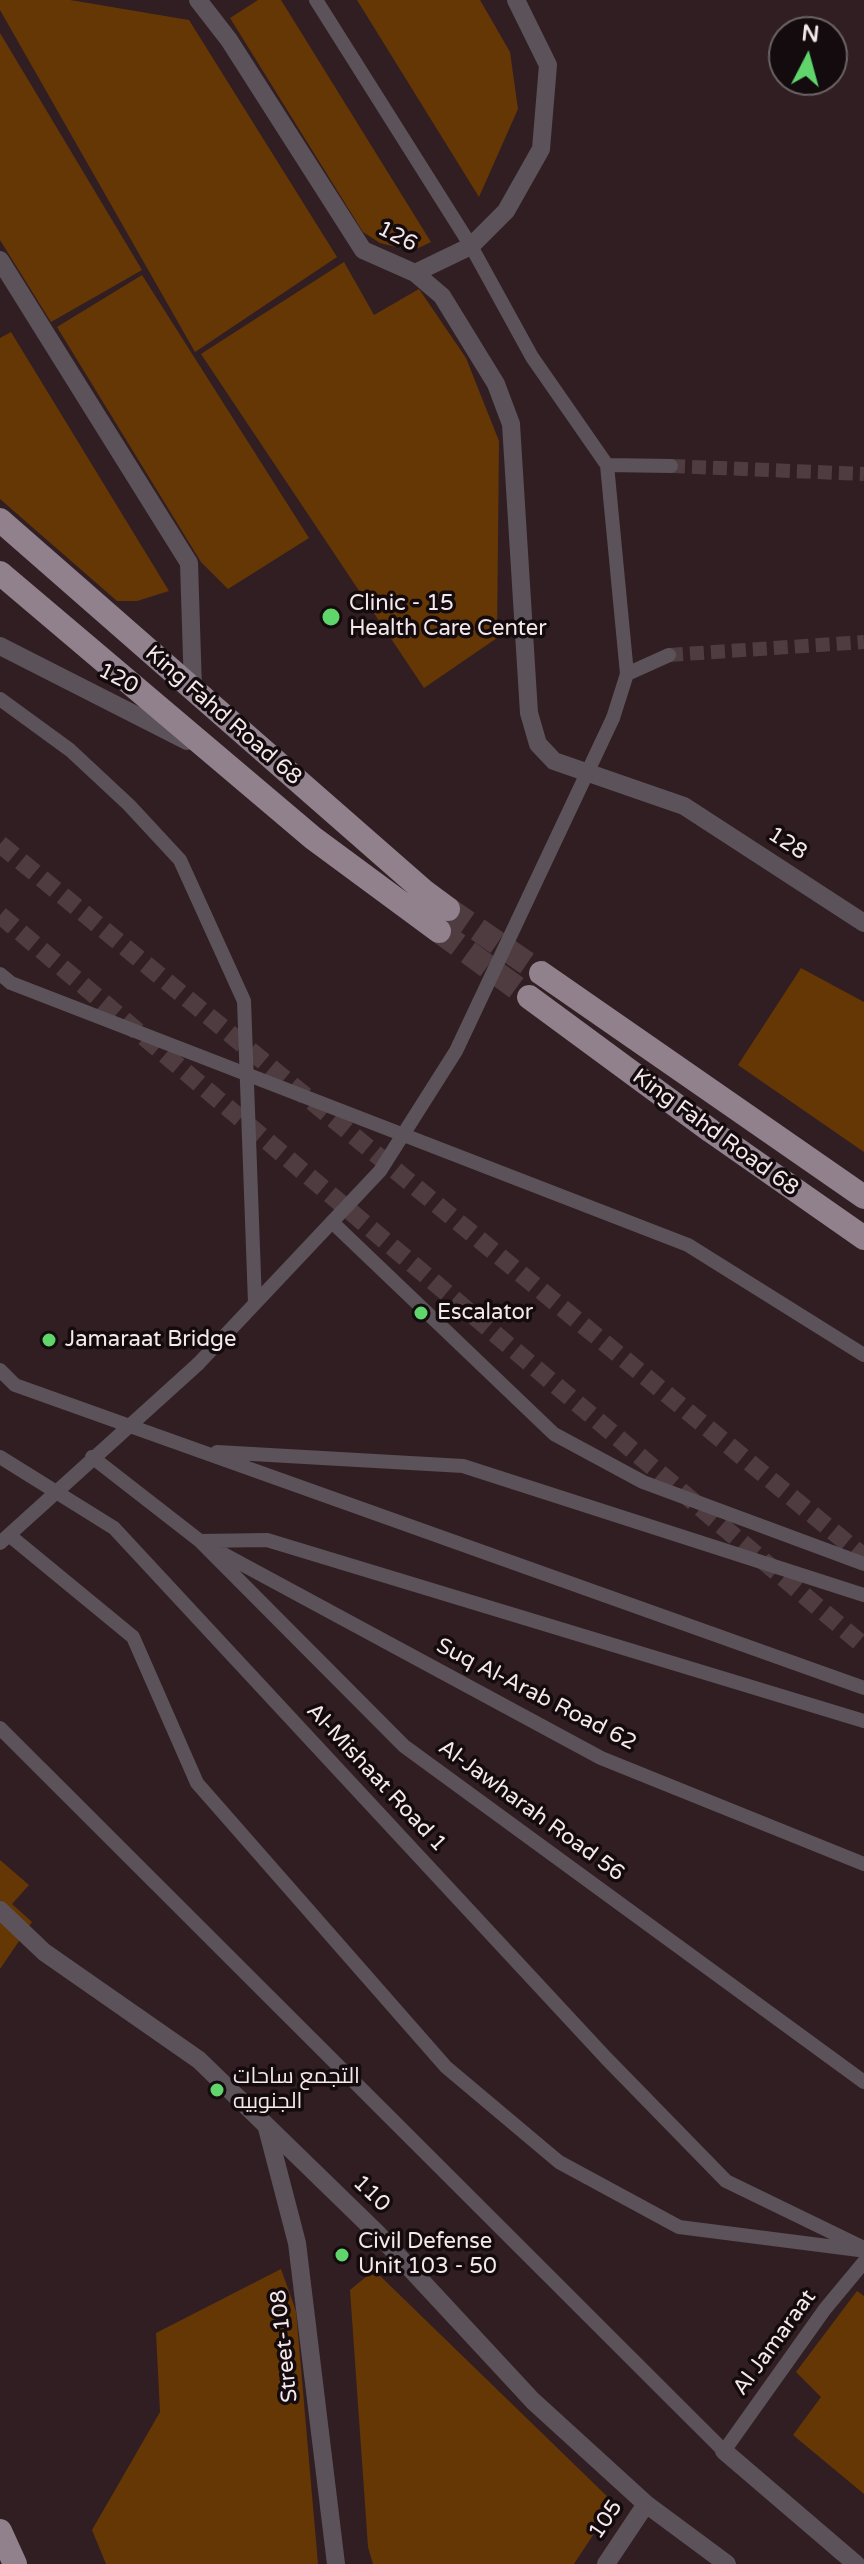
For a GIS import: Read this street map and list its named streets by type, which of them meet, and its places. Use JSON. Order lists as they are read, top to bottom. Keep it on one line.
{"streets":{"main road":["King Fahd Road 68"],"street":["126","120","128","Suq Al-Arab Road 62","Al-Mishaat Road 1","Al-Jawharah Road 56","110","Al Jamaraat","Street-108","105"]},"crossings":[["126","128"],["120","King Fahd Road 68"],["Suq Al-Arab Road 62","Al-Jawharah Road 56"],["110","Street-108"],["110","105"]],"places":["Clinic - 15 Health Care Center","Escalator","Jamaraat Bridge","التجمع ساحات الجنوبيه","Civil Defense Unit 103 - 50"],"north":"top"}
